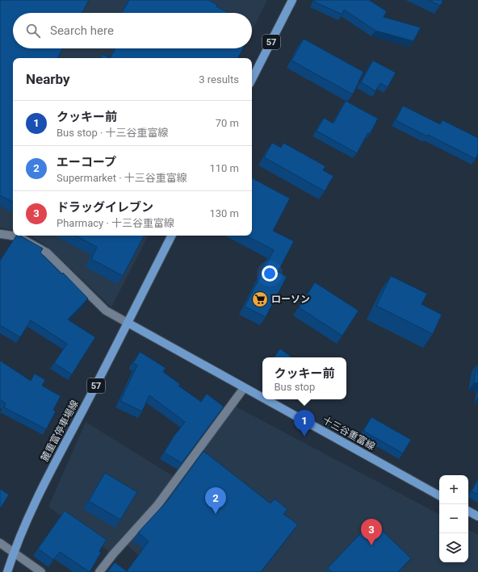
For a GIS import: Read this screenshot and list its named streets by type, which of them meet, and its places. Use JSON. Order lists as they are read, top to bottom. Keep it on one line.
{"streets":{"main road":["57","麓重富停車場線","十三谷重富線"]},"crossings":[["麓重富停車場線","十三谷重富線"]],"places":{"supermarket":["ローソン"]},"page":{"search":"Search here","heading":["Nearby","3 results"],"list":[{"mark":"1","name":"クッキー前","note":"Bus stop · 十三谷重富線","value":"70 m"},{"mark":"2","name":"エーコープ","note":"Supermarket · 十三谷重富線","value":"110 m"},{"mark":"3","name":"ドラッグイレブン","note":"Pharmacy · 十三谷重富線","value":"130 m"}],"popup":["クッキー前","Bus stop"],"pins":["1","2","3"],"map_buttons":["+","−"]}}
